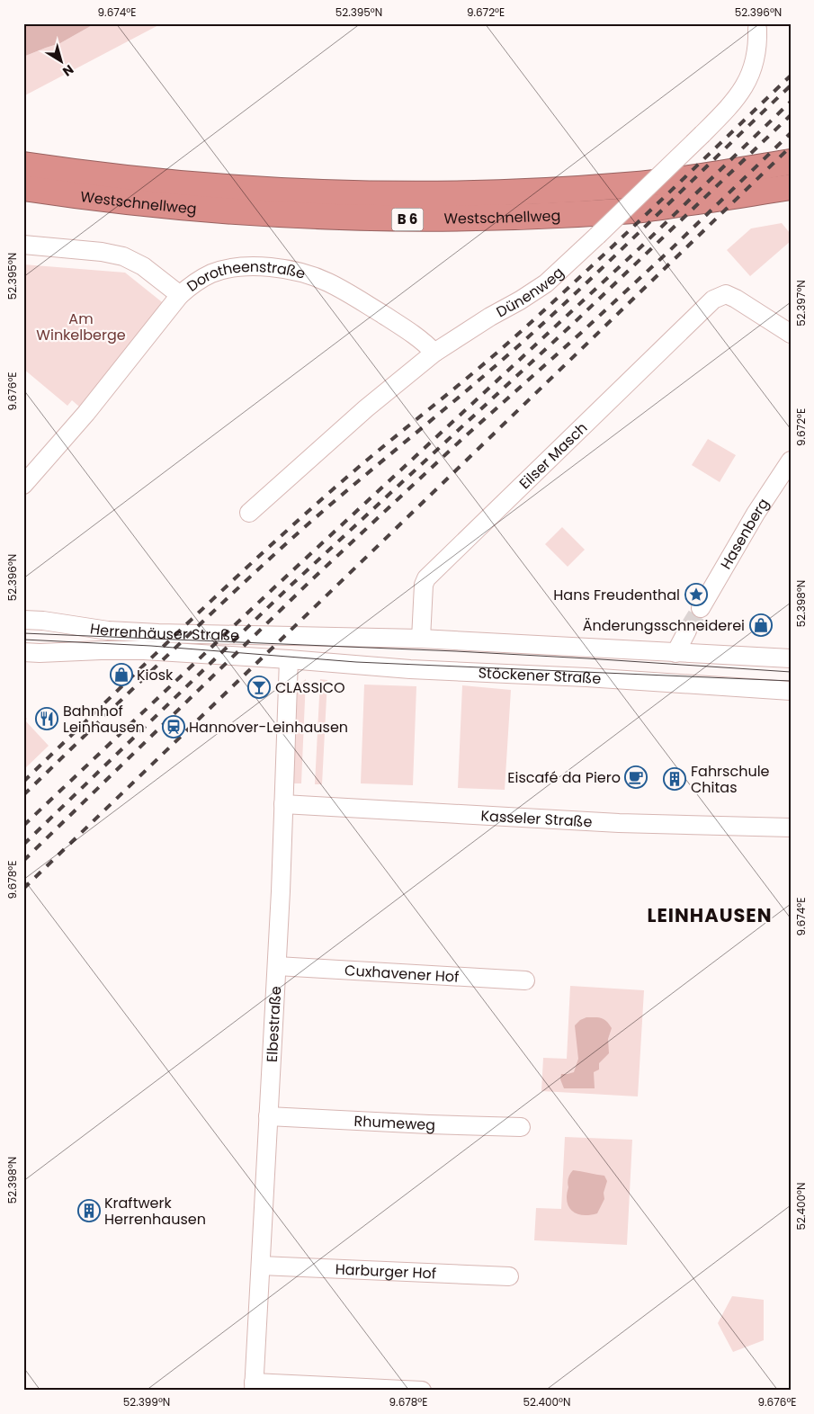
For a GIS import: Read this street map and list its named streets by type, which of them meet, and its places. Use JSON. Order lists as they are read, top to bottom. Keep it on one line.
{"streets":{"highway":["Westschnellweg","B 6"],"street":["Dorotheenstraße","Dünenweg","Eilser Masch","Hasenberg","Herrenhäuser Straße","Stöckener Straße","Kasseler Straße","Cuxhavener Hof","Elbestraße","Rhumeweg","Harburger Hof"]},"crossings":[["Dorotheenstraße","Dünenweg"],["Eilser Masch","Stöckener Straße"],["Herrenhäuser Straße","Stöckener Straße"],["Herrenhäuser Straße","Elbestraße"],["Stöckener Straße","Elbestraße"],["Kasseler Straße","Elbestraße"],["Cuxhavener Hof","Elbestraße"],["Elbestraße","Rhumeweg"],["Elbestraße","Harburger Hof"]],"districts":["LEINHAUSEN"],"parks":["Am Winkelberge"],"places":{"place":["Hans Freudenthal"],"shop":["Änderungsschneiderei","Kiosk"],"bar":["CLASSICO"],"restaurant":["Bahnhof Leinhausen"],"station":["Hannover-Leinhausen"],"cafe":["Eiscafé da Piero"],"building":["Fahrschule Chitas","Kraftwerk Herrenhausen"]},"north":"bottom right","coordinates":["9.674°E","52.395°N","9.672°E","52.396°N","52.397°N","9.676°E","52.398°N","9.678°E","52.400°N","52.399°N"]}
